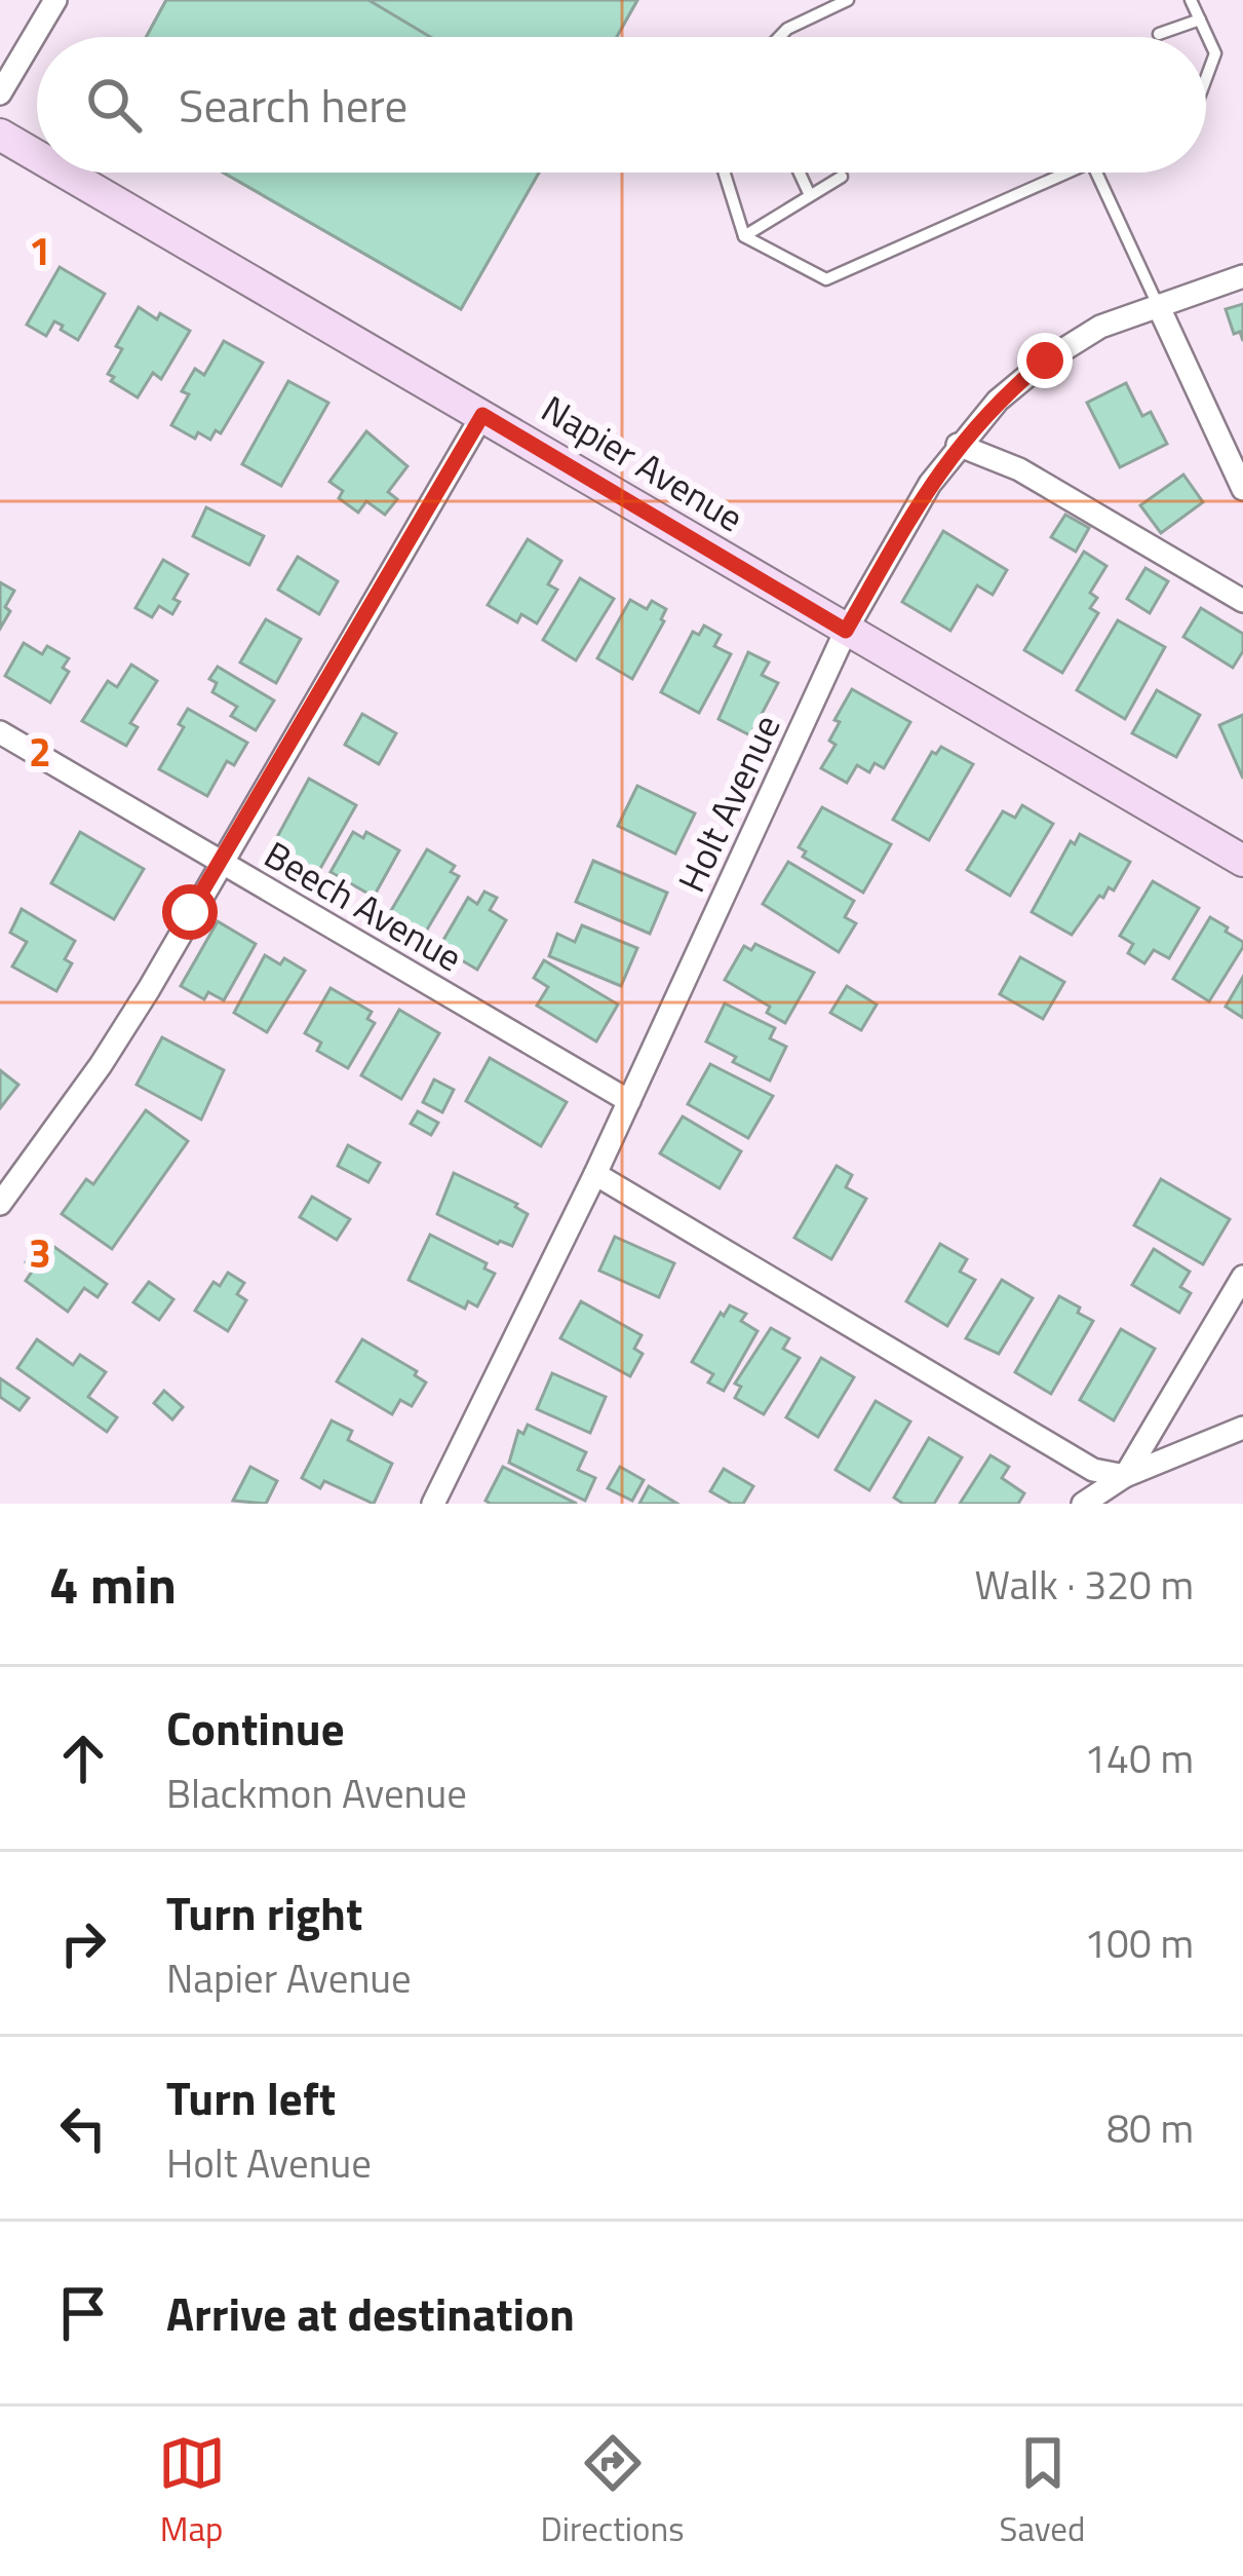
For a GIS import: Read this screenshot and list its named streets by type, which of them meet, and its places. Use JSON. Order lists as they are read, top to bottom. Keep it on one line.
{"streets":{"street":["Napier Avenue","Holt Avenue","Beech Avenue"]},"crossings":[["Napier Avenue","Holt Avenue"],["Holt Avenue","Beech Avenue"]],"page":{"search":"Search here","heading":["4 min","Walk · 320 m"],"list":[["Continue","Blackmon Avenue","140 m"],["Turn right","Napier Avenue","100 m"],["Turn left","Holt Avenue","80 m"],"Arrive at destination"],"nav":["Map","Directions","Saved"]},"grid":{"rows":["1","2","3"]}}
